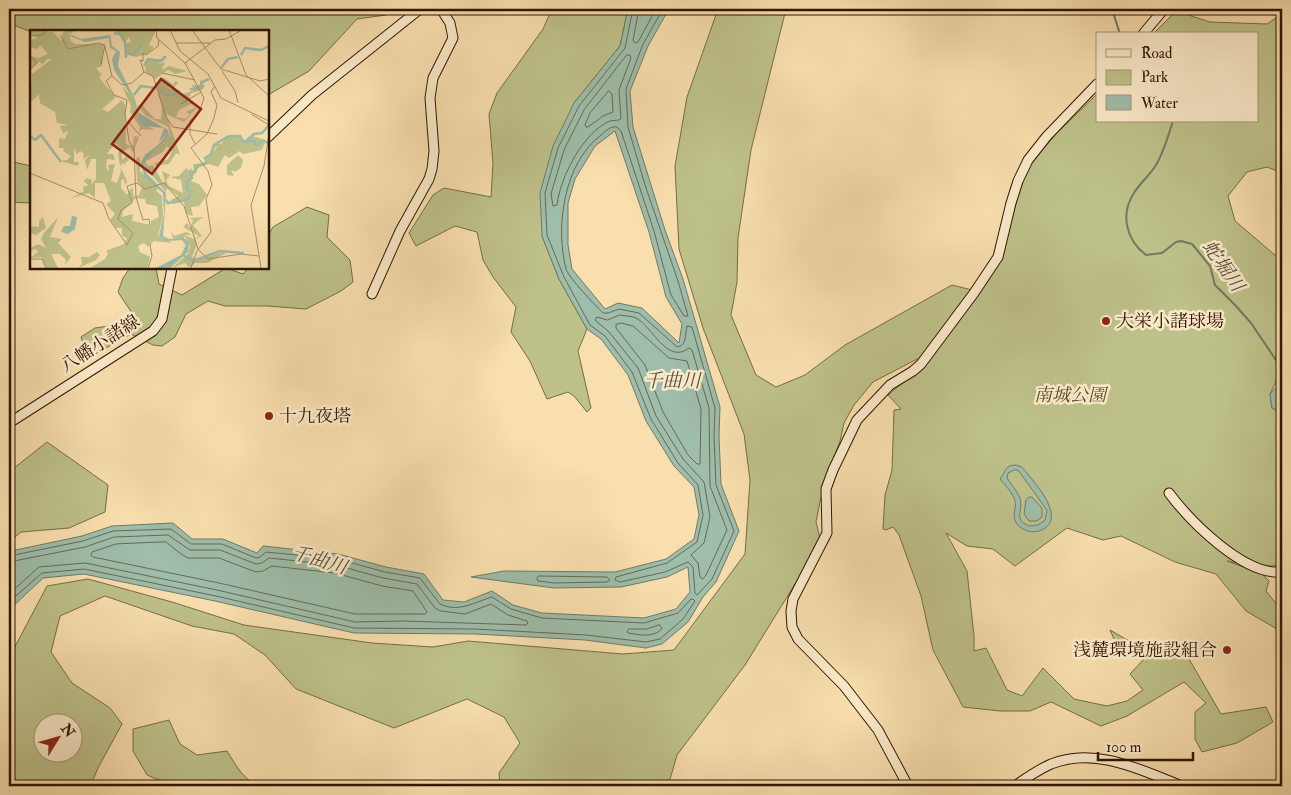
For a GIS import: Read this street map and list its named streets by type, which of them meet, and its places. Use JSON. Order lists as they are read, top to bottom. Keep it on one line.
{"streets":{"street":["八幡小諸線"]},"water":["蛇堀川","千曲川"],"parks":["南城公園"],"places":["大栄小諸球場","十九夜塔","浅麓環境施設組合"],"legend":["Road","Park","Water"],"scale_bar":"100 m","north":"top right"}
